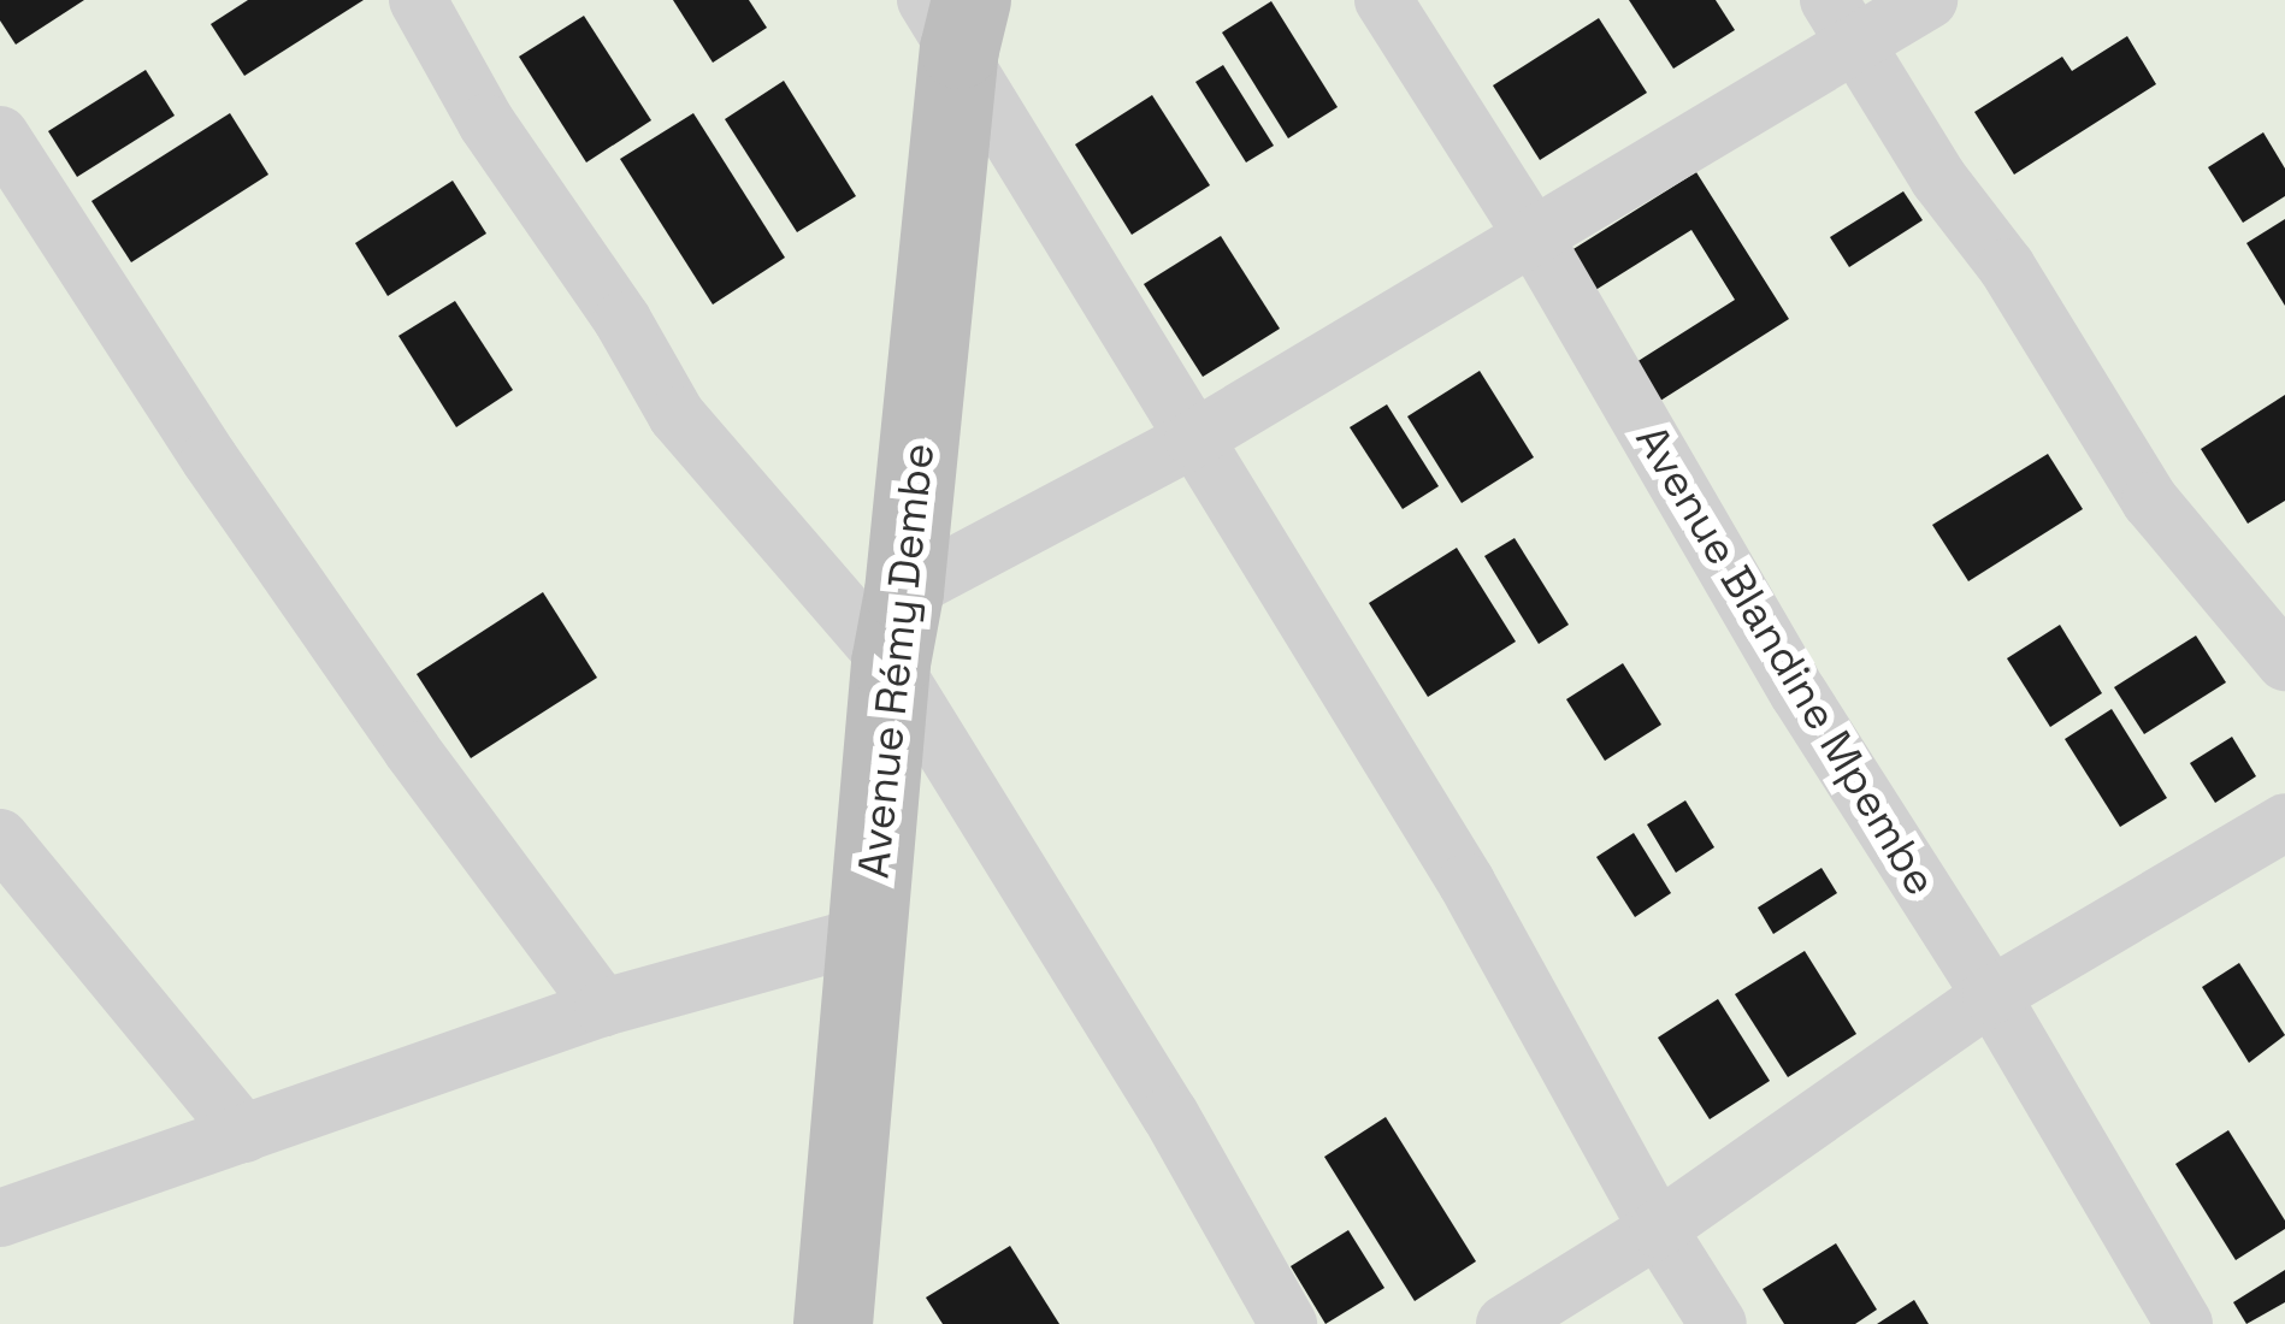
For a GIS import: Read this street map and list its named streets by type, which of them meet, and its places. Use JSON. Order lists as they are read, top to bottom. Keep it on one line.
{"streets":{"street":["Avenue Rémy Dembe","Avenue Blandine Mpembe"]}}
